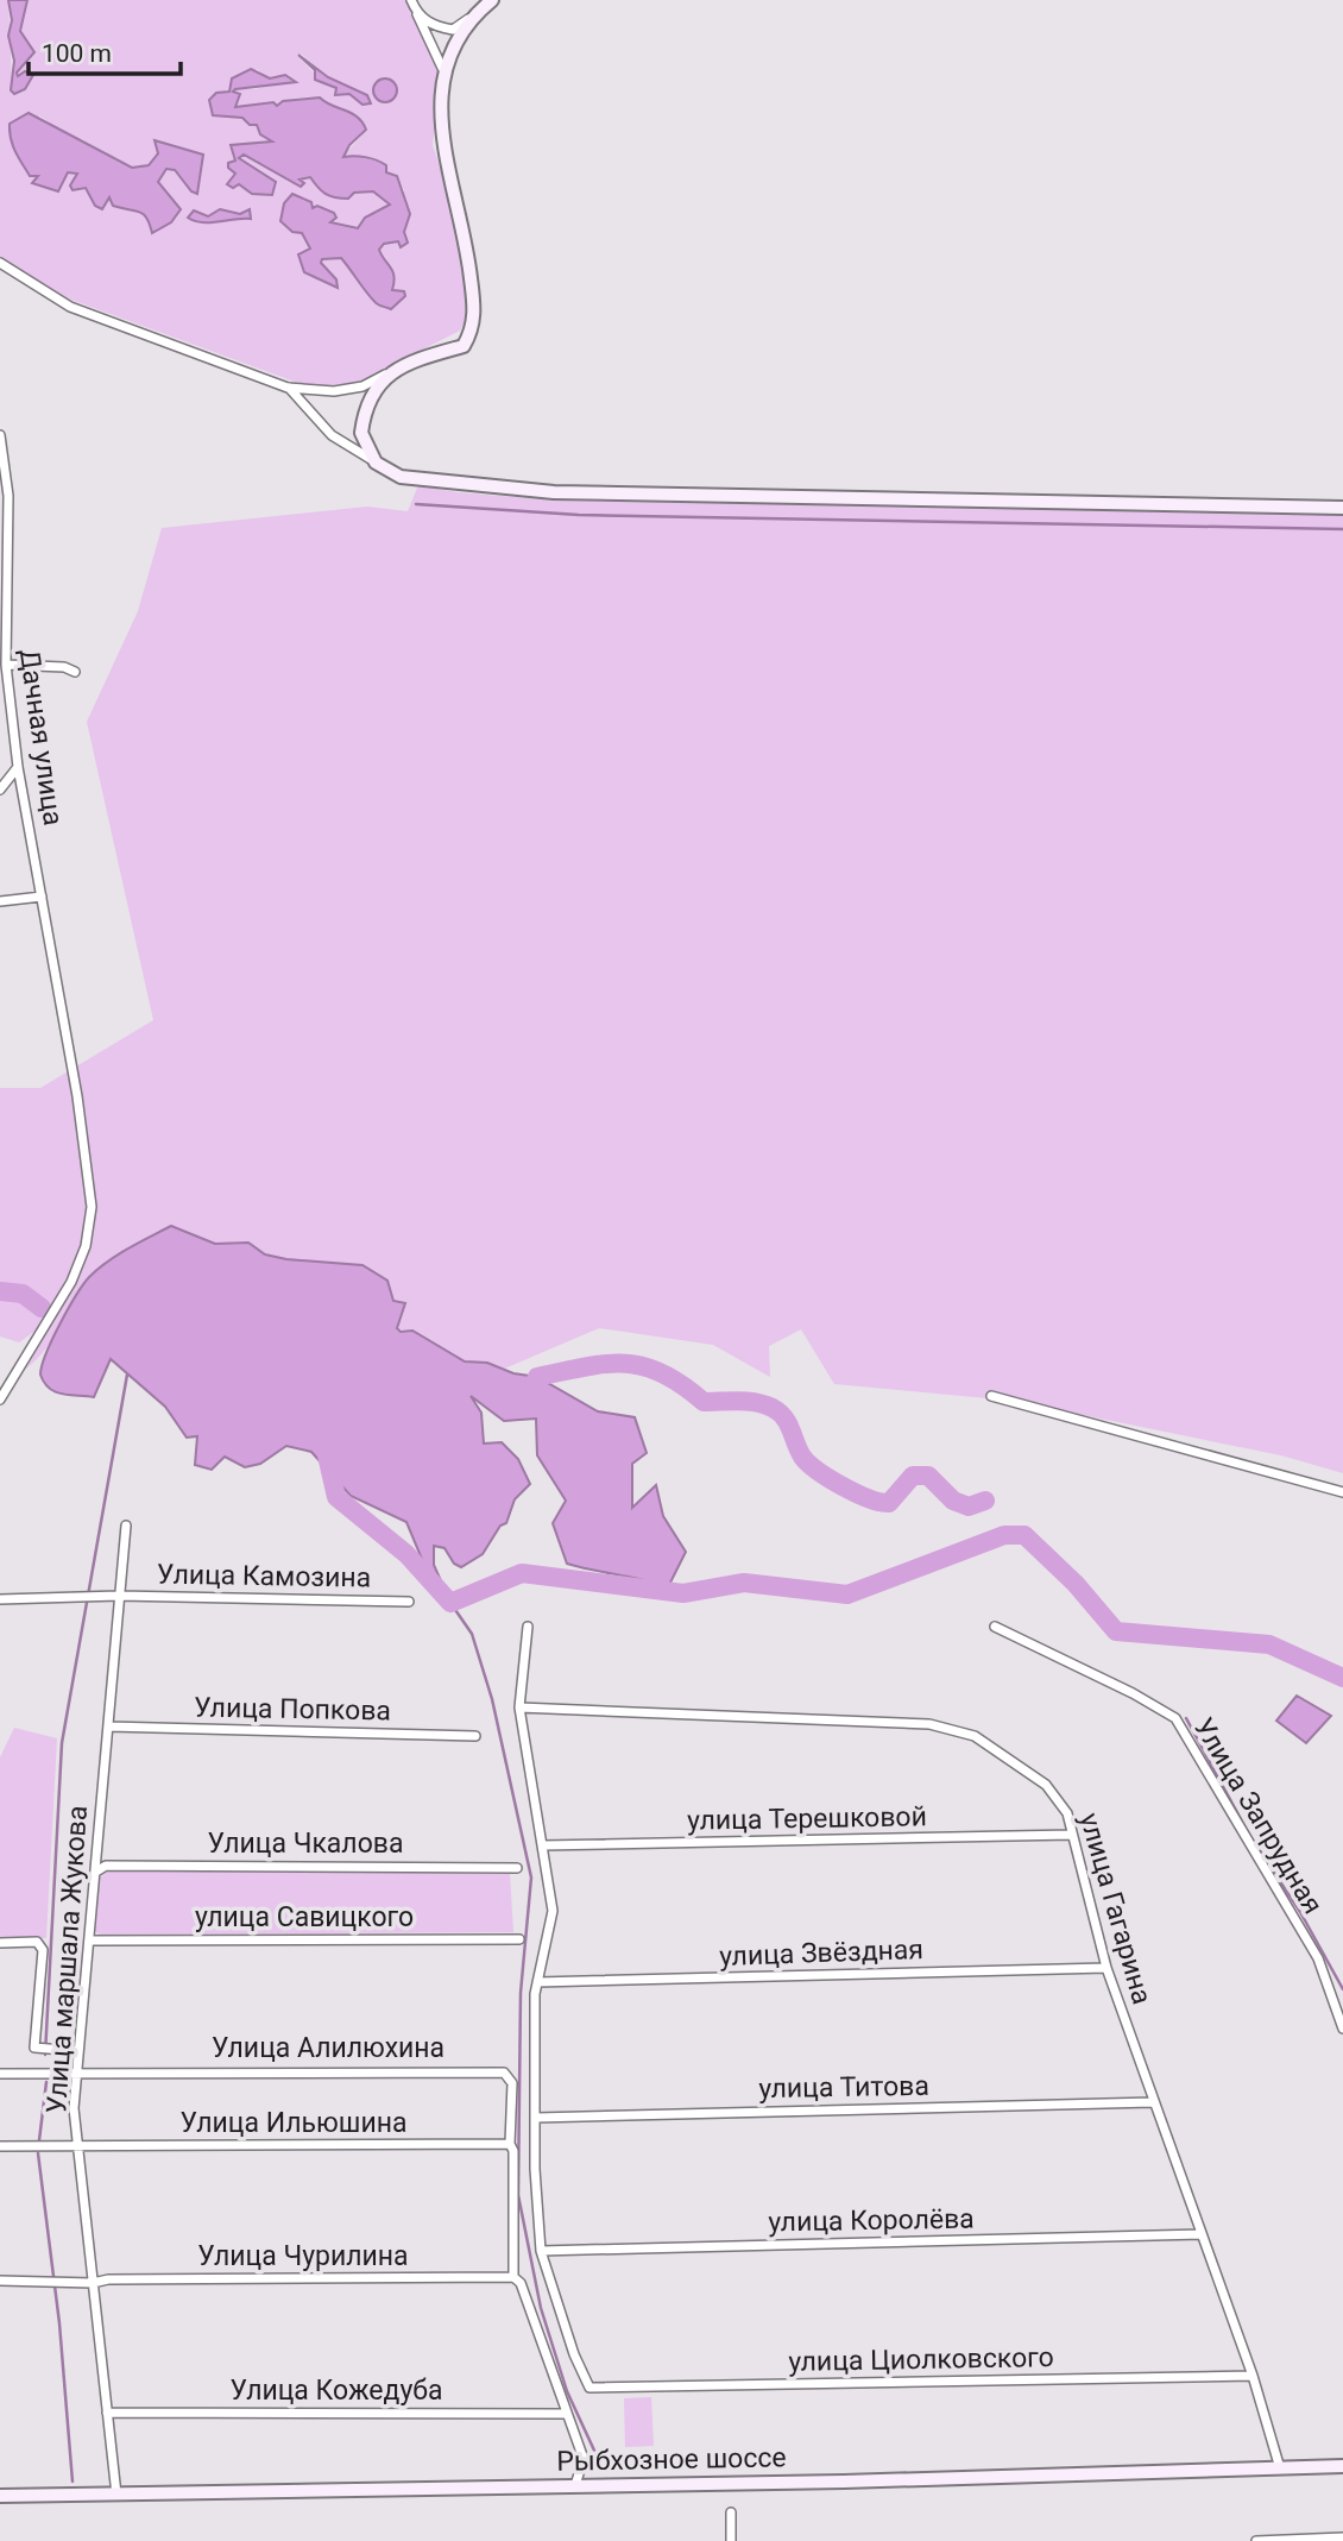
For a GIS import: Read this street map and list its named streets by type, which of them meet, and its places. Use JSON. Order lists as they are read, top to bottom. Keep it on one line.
{"streets":{"street":["Дачная улица","Улица Камозина","Улица Попкова","Улица Запрудная","улица Терешковой","Улица Чкалова","улица Гагарина","улица Савицкого","улица Звёздная","Улица маршала Жукова","Улица Алилюхина","улица Титова","Улица Ильюшина","улица Королёва","Улица Чурилина","улица Циолковского","Улица Кожедуба","Рыбхозное шоссе"]},"crossings":[["Улица Камозина","Улица маршала Жукова"],["Улица Попкова","Улица маршала Жукова"],["улица Терешковой","улица Гагарина"],["Улица Чкалова","Улица маршала Жукова"],["улица Гагарина","улица Звёздная"],["улица Гагарина","улица Титова"],["улица Гагарина","улица Королёва"],["улица Гагарина","улица Циолковского"],["улица Гагарина","Рыбхозное шоссе"],["улица Савицкого","Улица маршала Жукова"],["Улица маршала Жукова","Улица Алилюхина"],["Улица маршала Жукова","Улица Ильюшина"],["Улица маршала Жукова","Улица Чурилина"],["Улица маршала Жукова","Улица Кожедуба"],["Улица маршала Жукова","Рыбхозное шоссе"],["Улица Алилюхина","Улица Ильюшина"],["улица Королёва","улица Циолковского"]],"scale_bar":"100 m"}
